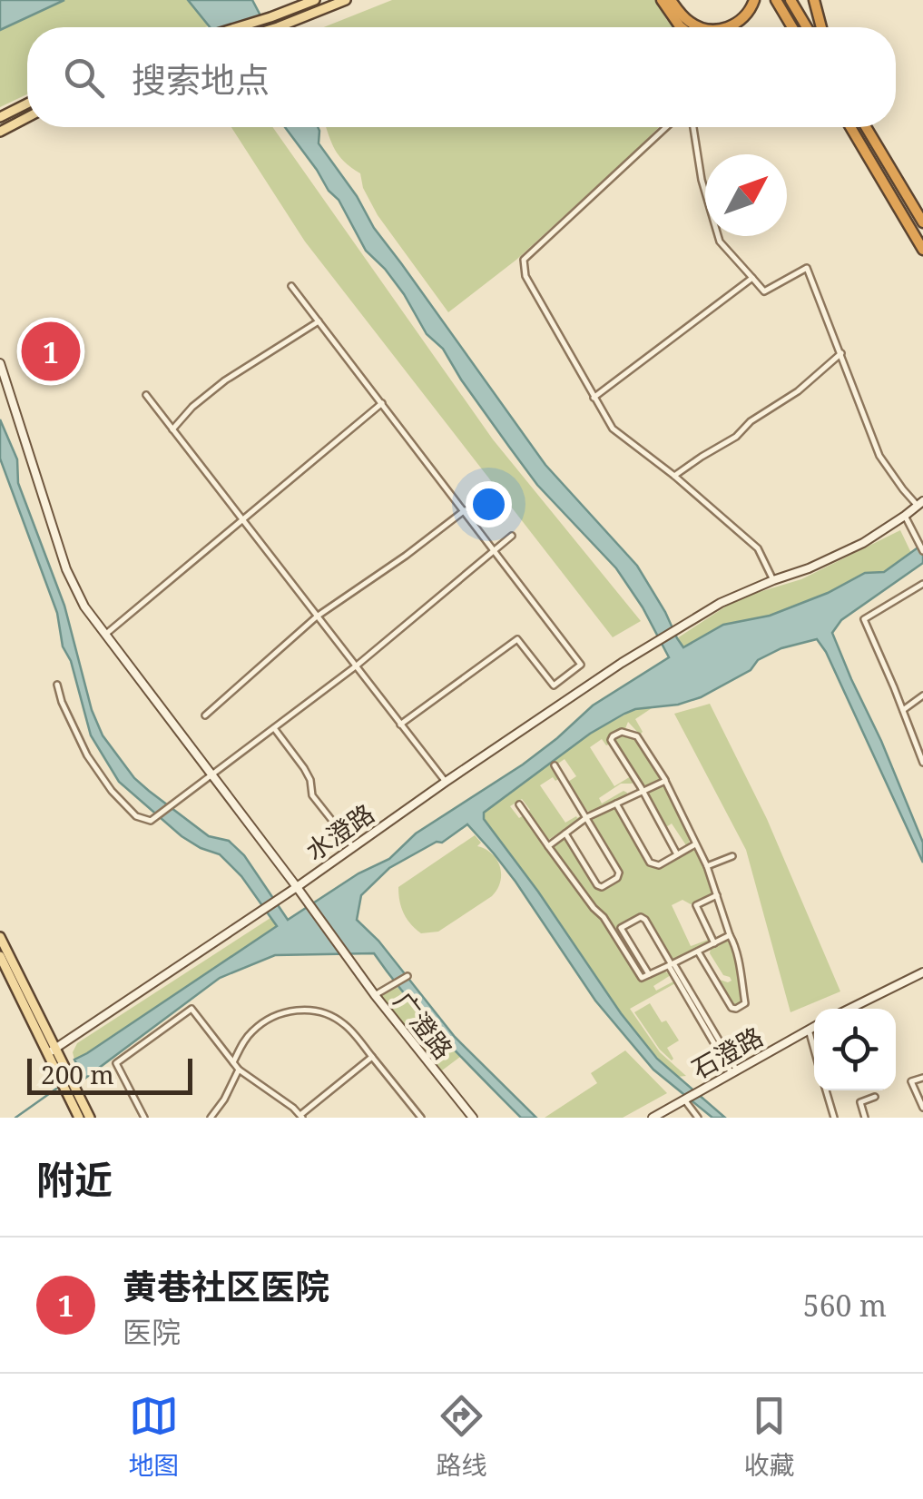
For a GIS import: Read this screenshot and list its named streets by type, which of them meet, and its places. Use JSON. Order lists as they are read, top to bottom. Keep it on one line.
{"streets":{"street":["水澄路","广澄路","石澄路"]},"crossings":[["水澄路","广澄路"]],"scale_bar":"200 m","north":"top right","page":{"search":"搜索地点","pins":"1","scale":"200 m","heading":"附近","list":[{"mark":"1","name":"黄巷社区医院","note":"医院","value":"560 m"}],"nav":["地图","路线","收藏"]}}
